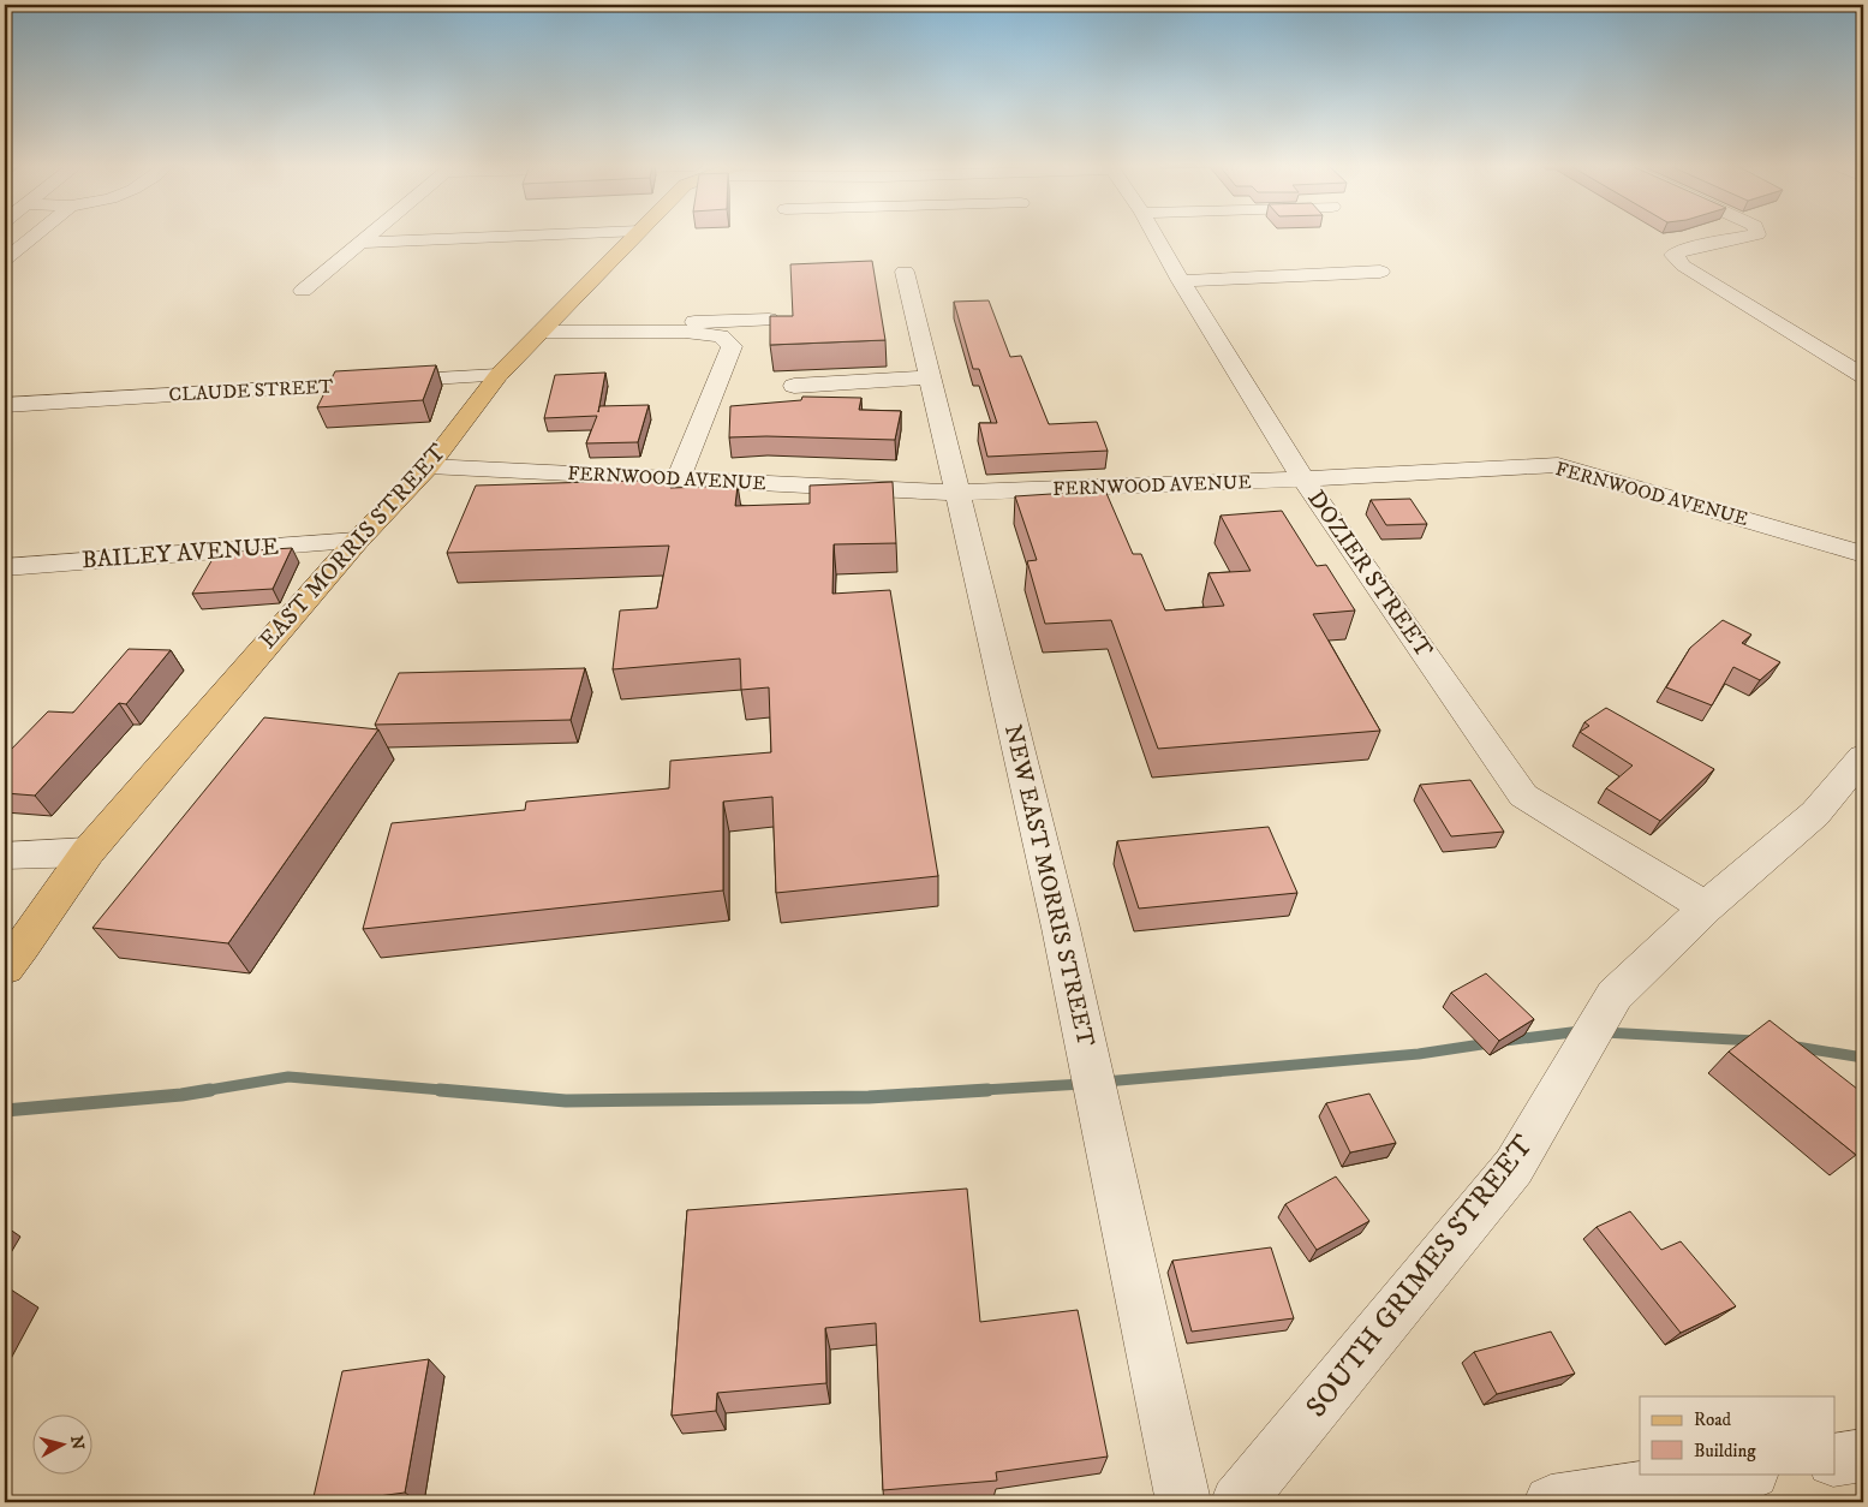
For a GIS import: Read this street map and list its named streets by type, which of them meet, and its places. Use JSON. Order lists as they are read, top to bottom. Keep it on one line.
{"streets":{"main road":["EAST MORRIS STREET"],"street":["CLAUDE STREET","FERNWOOD AVENUE","BAILEY AVENUE","DOZIER STREET","NEW EAST MORRIS STREET","SOUTH GRIMES STREET"]},"crossings":[["CLAUDE STREET","EAST MORRIS STREET"],["FERNWOOD AVENUE","EAST MORRIS STREET"],["FERNWOOD AVENUE","DOZIER STREET"],["FERNWOOD AVENUE","NEW EAST MORRIS STREET"],["EAST MORRIS STREET","BAILEY AVENUE"],["DOZIER STREET","SOUTH GRIMES STREET"]],"legend":["Road","Building"],"north":"right"}
